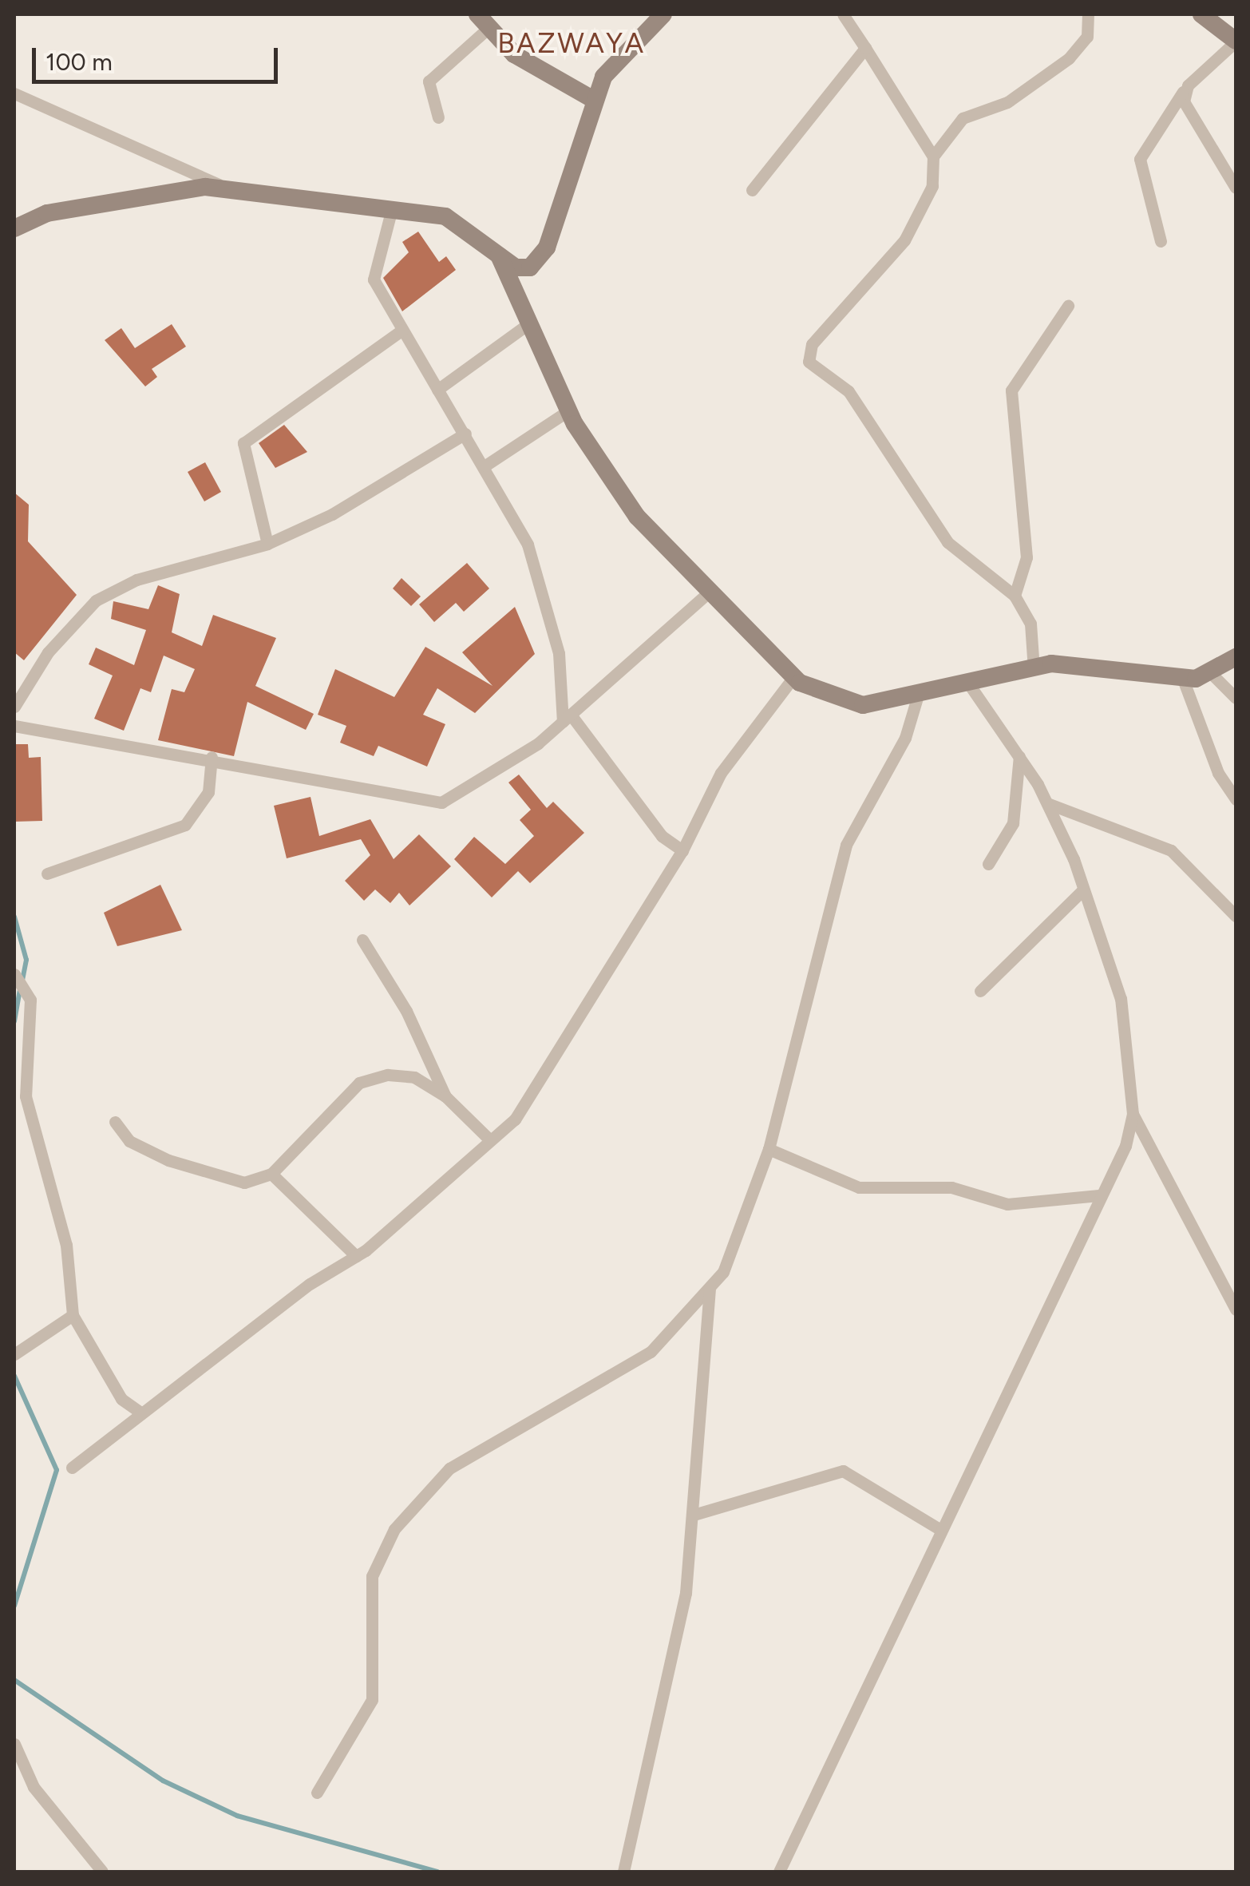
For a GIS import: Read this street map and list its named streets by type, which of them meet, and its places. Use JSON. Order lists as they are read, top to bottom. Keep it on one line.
{"districts":["BAZWAYA"],"scale_bar":"100 m"}
